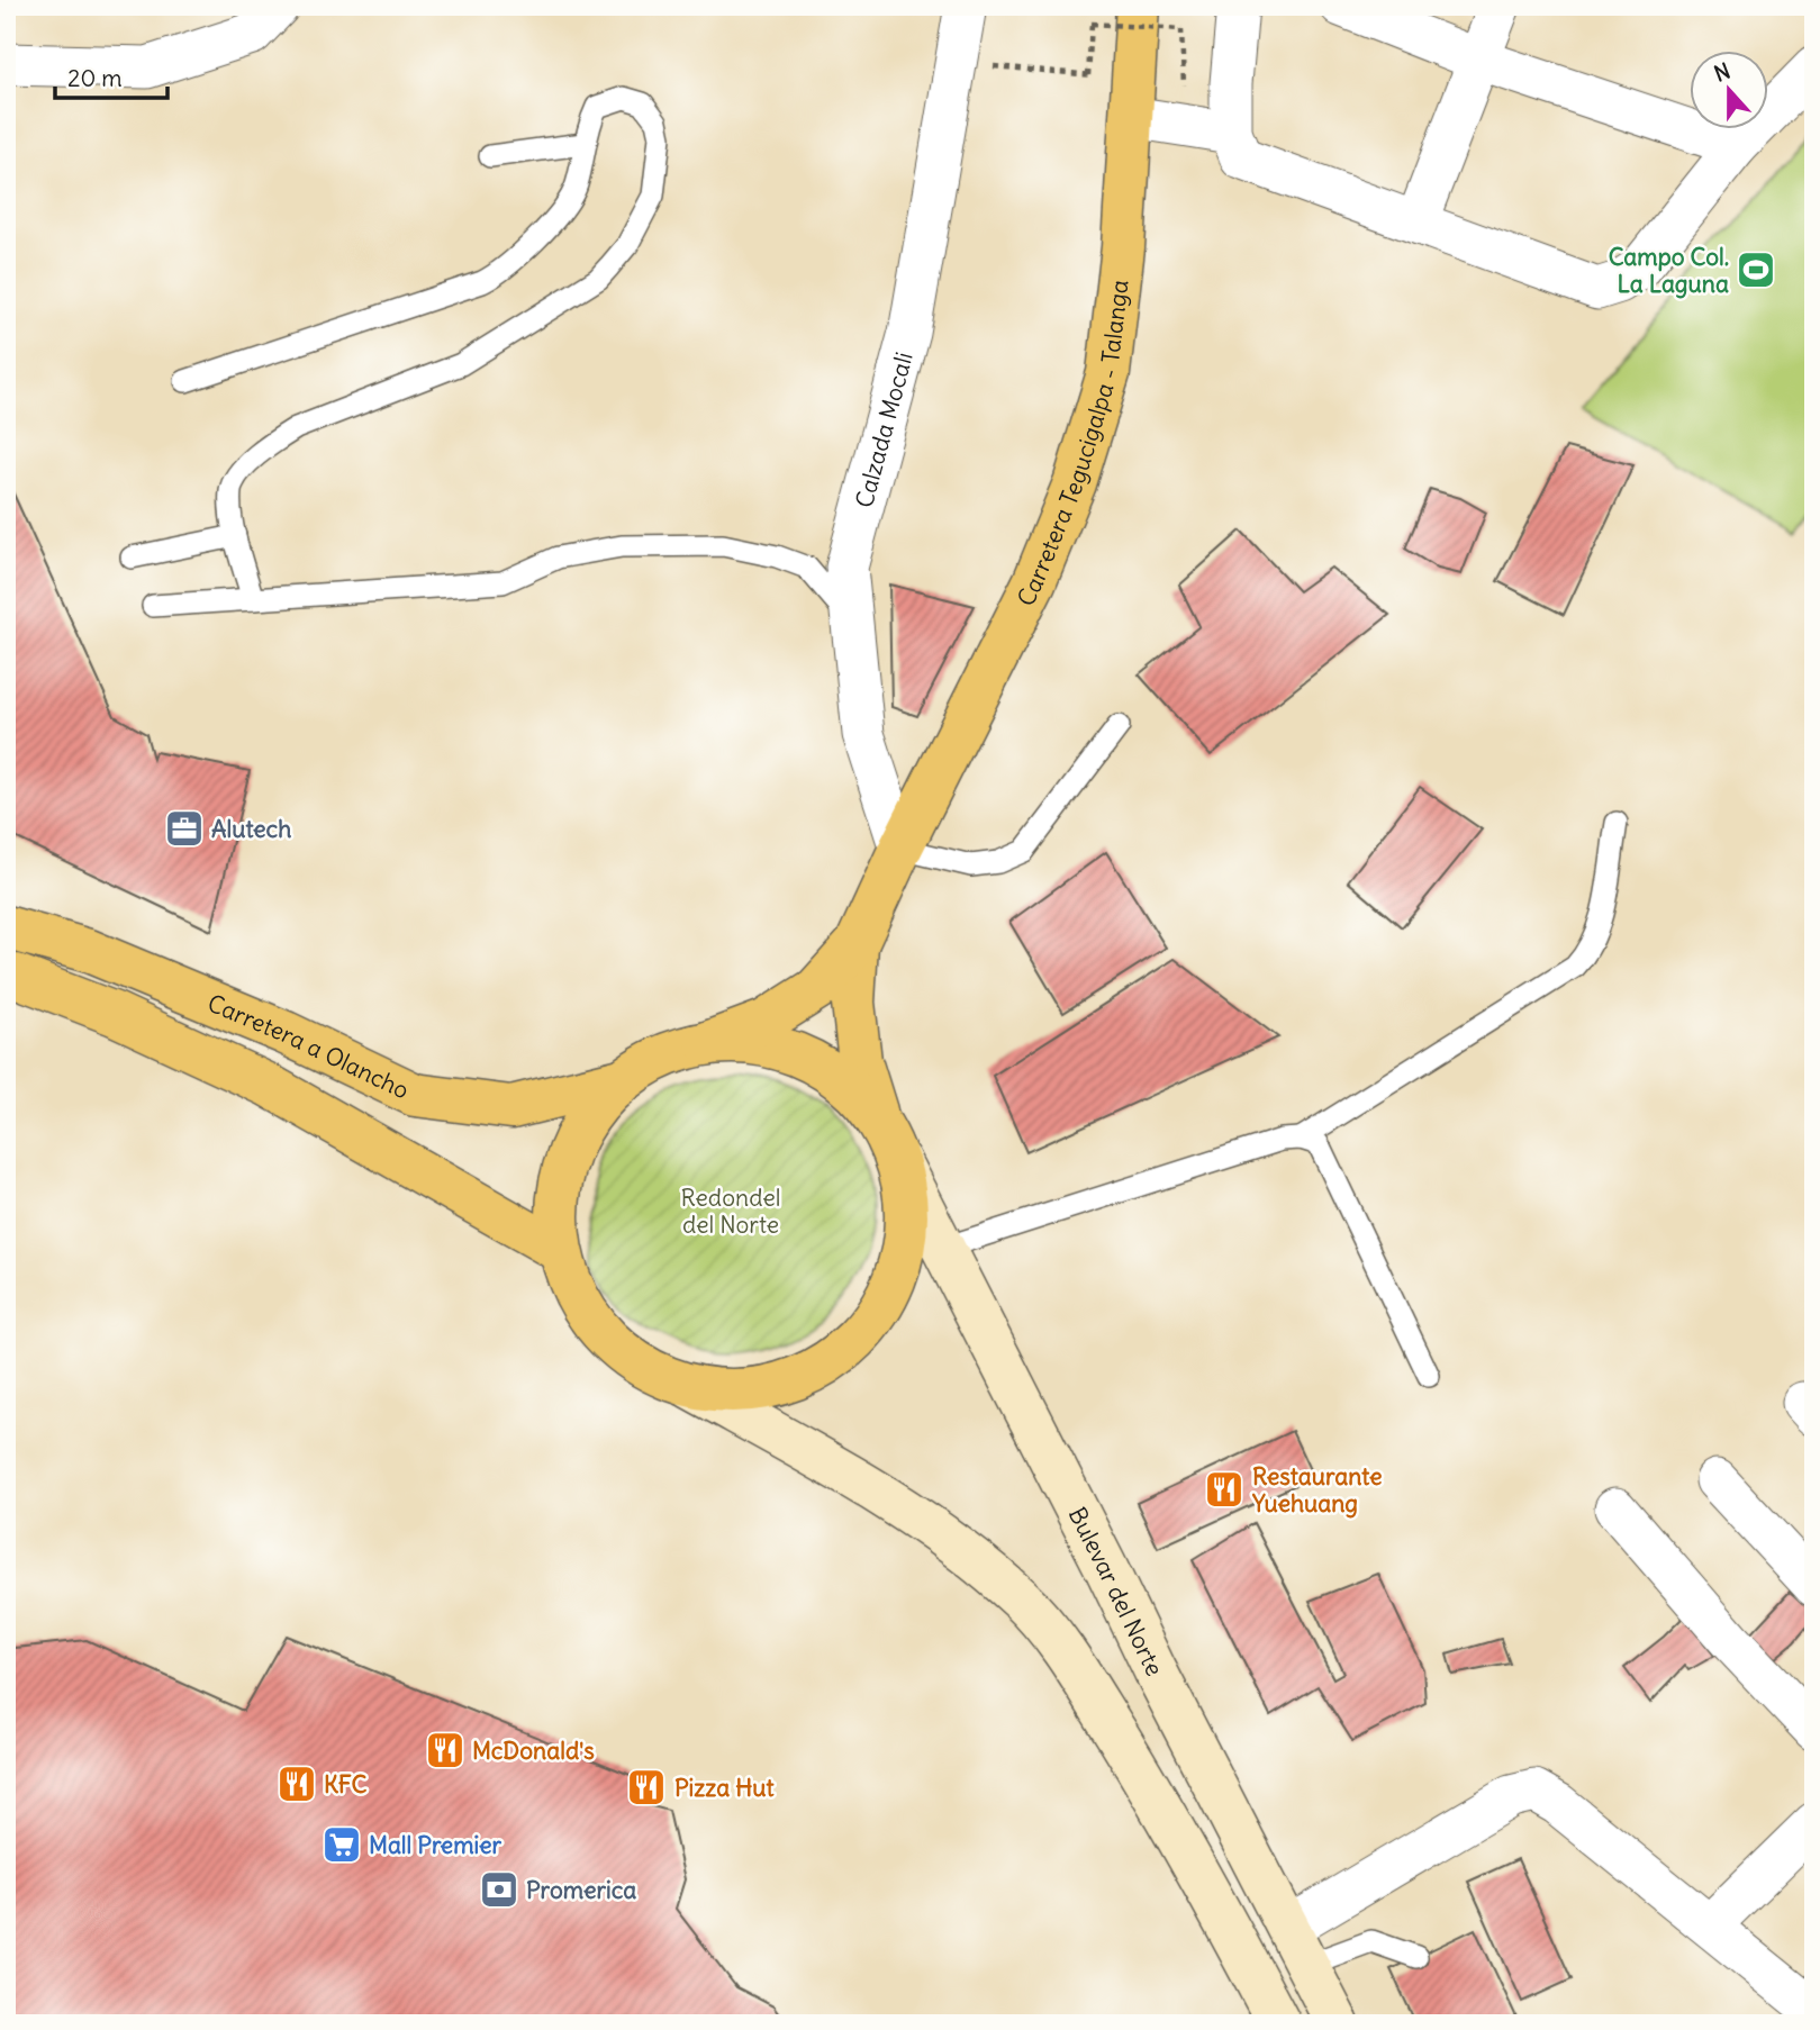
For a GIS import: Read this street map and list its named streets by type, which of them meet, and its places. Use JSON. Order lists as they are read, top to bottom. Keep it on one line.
{"streets":{"main road":["Carretera Tegucigalpa - Talanga","Carretera a Olancho","Bulevar del Norte"],"street":["Calzada Mocali"]},"crossings":[["Calzada Mocali","Carretera Tegucigalpa - Talanga"]],"parks":["Redondel del Norte"],"places":{"sports":["Campo Col. La Laguna"],"office":["Alutech"],"restaurant":["Restaurante Yuehuang","McDonald's","KFC","Pizza Hut"],"supermarket":["Mall Premier"],"bank":["Promerica"]},"scale_bar":"20 m","north":"top"}
